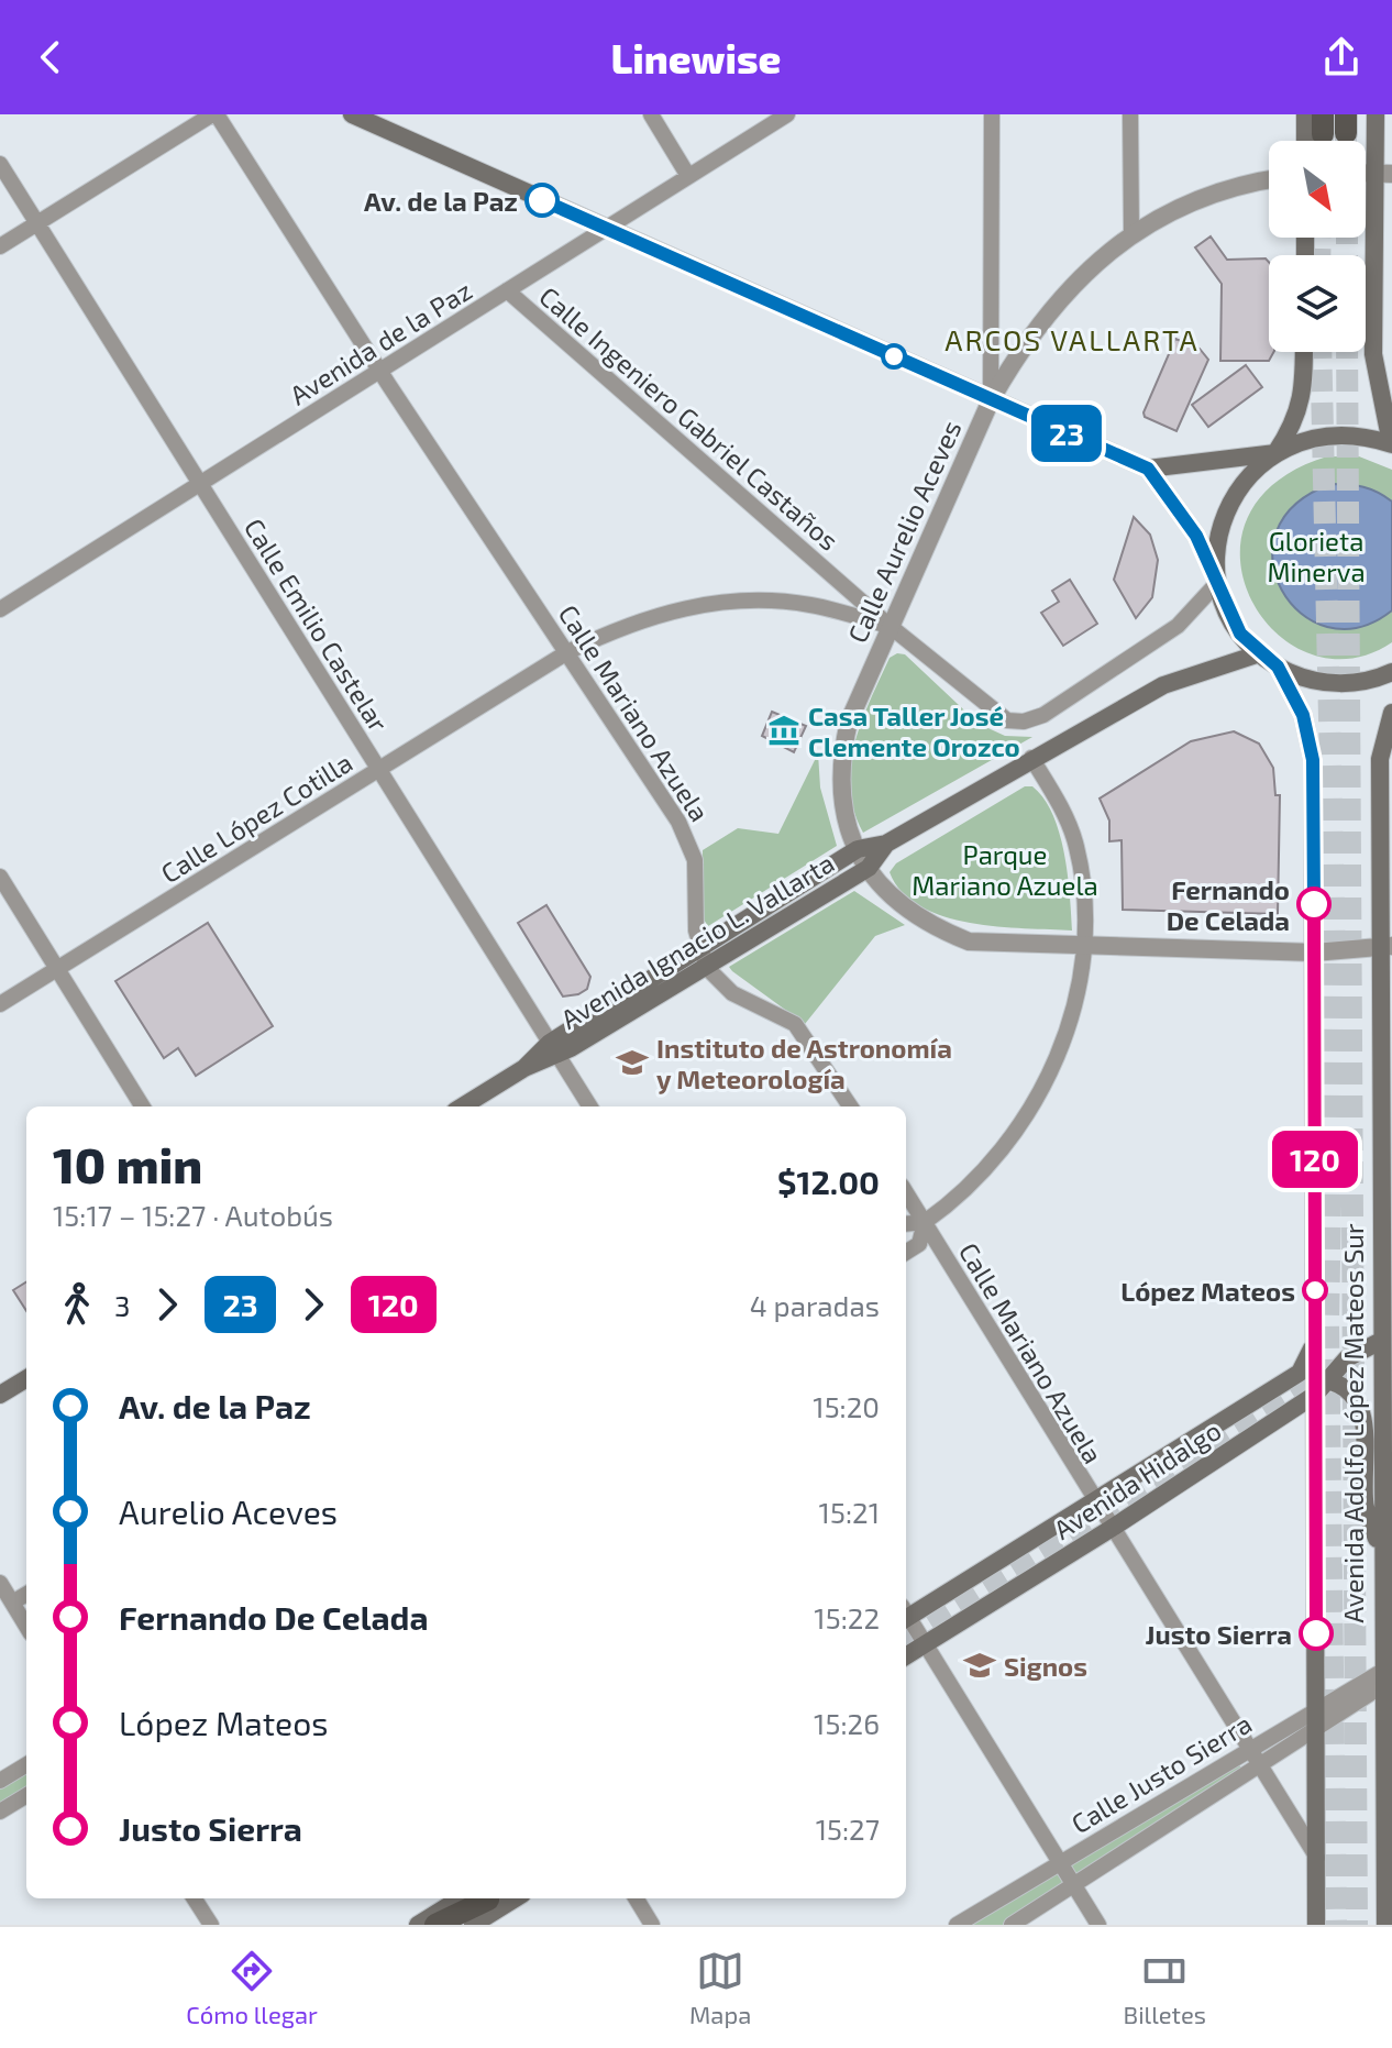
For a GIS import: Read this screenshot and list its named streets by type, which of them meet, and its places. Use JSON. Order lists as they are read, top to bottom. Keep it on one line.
{"streets":{"main road":["Avenida Ignacio L. Vallarta","Avenida Adolfo López Mateos Sur","Avenida Hidalgo"],"street":["Avenida de la Paz","Calle Ingeniero Gabriel Castaños","Calle Aurelio Aceves","Calle Emilio Castelar","Calle Mariano Azuela","Calle López Cotilla","Calle Justo Sierra"]},"crossings":[["Avenida de la Paz","Calle Ingeniero Gabriel Castaños"],["Avenida de la Paz","Calle Emilio Castelar"],["Avenida de la Paz","Calle Mariano Azuela"],["Calle Ingeniero Gabriel Castaños","Calle Aurelio Aceves"],["Calle Ingeniero Gabriel Castaños","Calle López Cotilla"],["Calle Aurelio Aceves","Calle López Cotilla"],["Calle Aurelio Aceves","Avenida Ignacio L. Vallarta"],["Calle Aurelio Aceves","Avenida Adolfo López Mateos Sur"],["Calle Emilio Castelar","Calle López Cotilla"],["Calle Emilio Castelar","Avenida Ignacio L. Vallarta"],["Calle Mariano Azuela","Calle López Cotilla"],["Calle Mariano Azuela","Avenida Ignacio L. Vallarta"],["Calle Mariano Azuela","Avenida Adolfo López Mateos Sur"],["Calle Mariano Azuela","Avenida Hidalgo"],["Calle Mariano Azuela","Calle Justo Sierra"],["Avenida Adolfo López Mateos Sur","Avenida Hidalgo"],["Avenida Adolfo López Mateos Sur","Calle Justo Sierra"]],"districts":["ARCOS VALLARTA"],"parks":["Glorieta Minerva","Parque Mariano Azuela"],"places":{"other":["Av. de la Paz","Fernando De Celada","López Mateos","Justo Sierra"],"museum":["Casa Taller José Clemente Orozco"],"school or university":["Instituto de Astronomía y Meteorología","Signos"]},"lines":["bus line 23","bus line 120"],"north":"bottom right","page":{"header":"Linewise","on_map":["23","120"],"heading":["10 min","15:17 – 15:27 · Autobús","$12.00"],"legs":["3","23","120","4 paradas"],"list":[{"name":"Av. de la Paz","value":"15:20"},{"name":"Aurelio Aceves","value":"15:21"},{"name":"Fernando De Celada","value":"15:22"},{"name":"López Mateos","value":"15:26"},{"name":"Justo Sierra","value":"15:27"}],"tabs":["Cómo llegar","Mapa","Billetes"]}}
